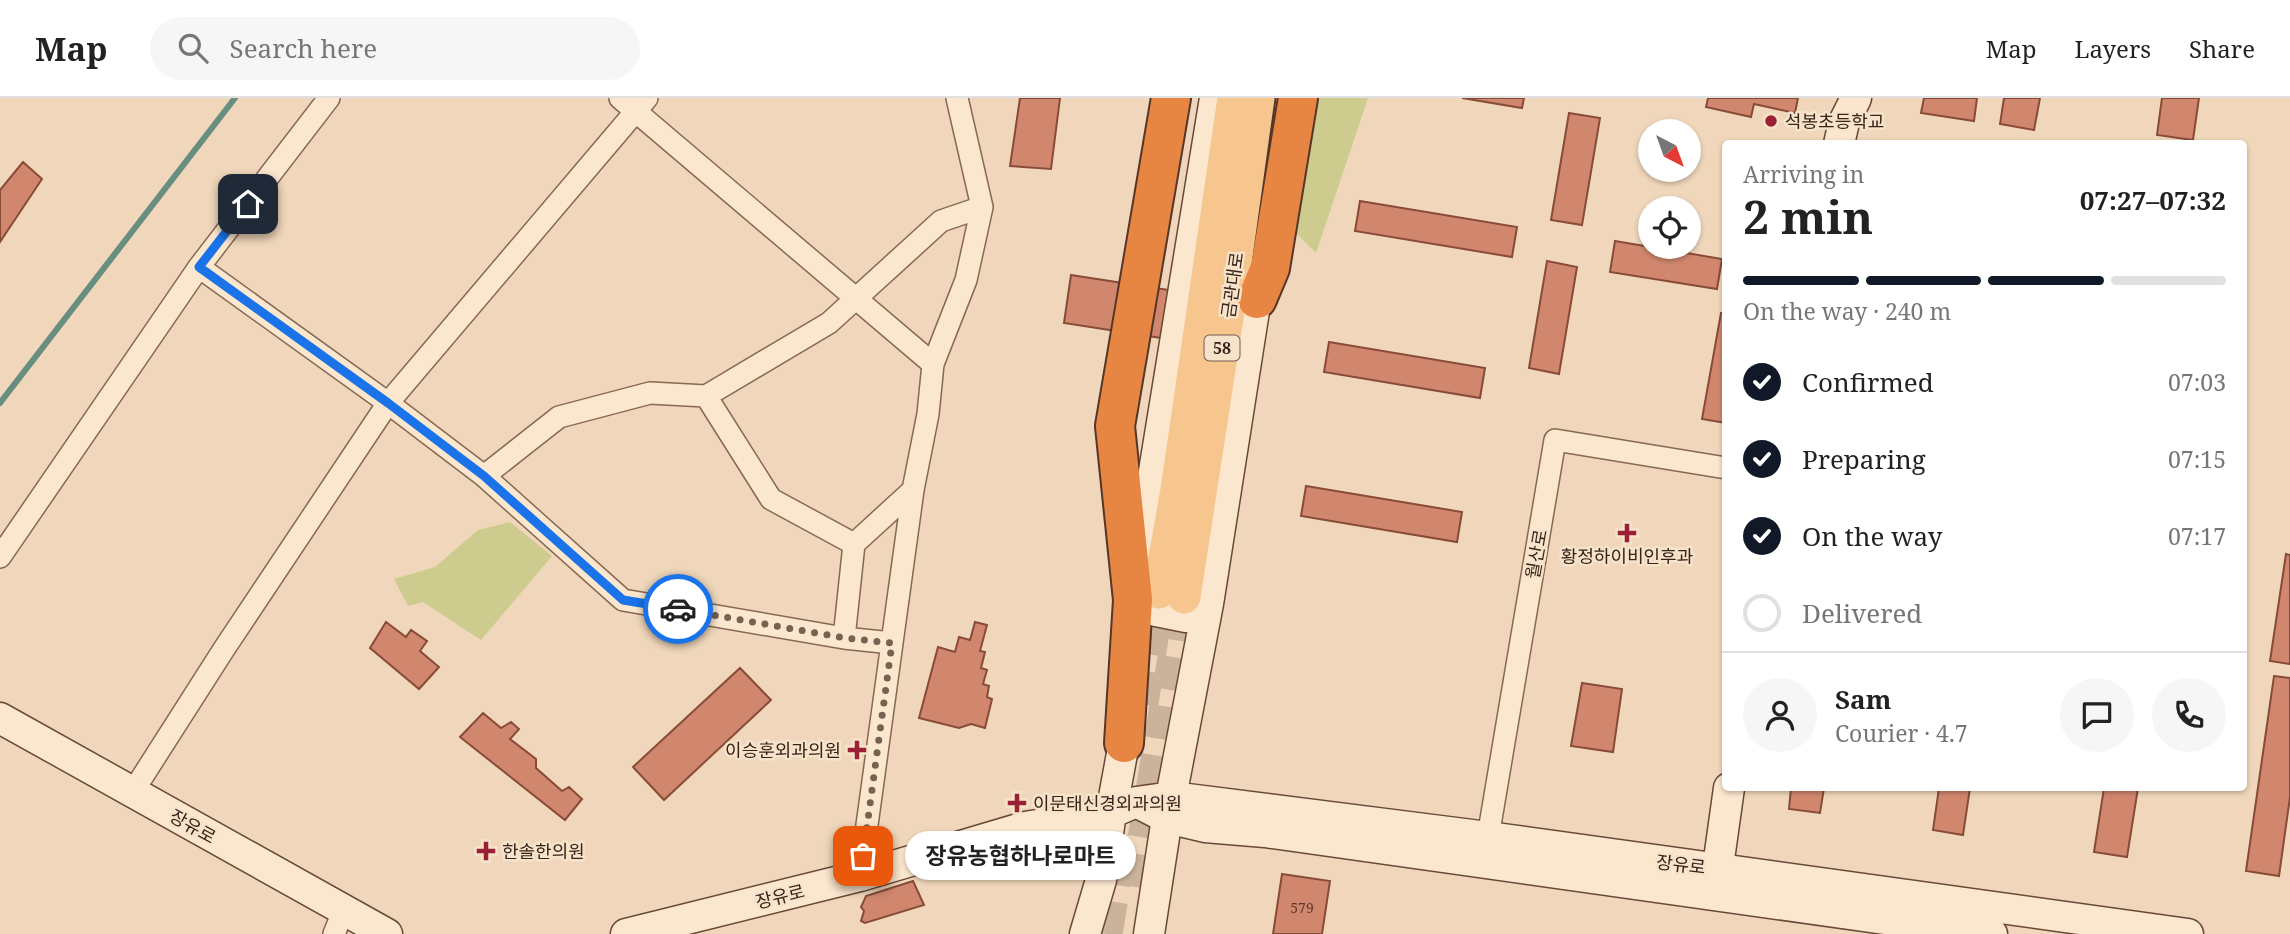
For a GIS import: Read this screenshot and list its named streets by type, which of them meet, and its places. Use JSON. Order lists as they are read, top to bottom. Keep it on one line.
{"streets":{"main road":["금관대로","58","장유로"],"street":["월산로"]},"crossings":[["월산로","장유로"]],"places":{"other":["석봉초등학교","장유농협하나로마트"],"health":["황정하이비인후과","이승훈외과의원","이문태신경외과의원","한솔한의원"]},"house_numbers":["579"],"north":"bottom right","page":{"header":"Map","search":"Search here","nav":["Map","Layers","Share"],"heading":["2 min","Arriving in","07:27–07:32"],"panel":["Sam","Courier · 4.7"],"bar":"On the way · 240 m","list":[["Confirmed","07:03"],["Preparing","07:15"],["On the way","07:17"],"Delivered"],"bubble":"장유농협하나로마트"}}
